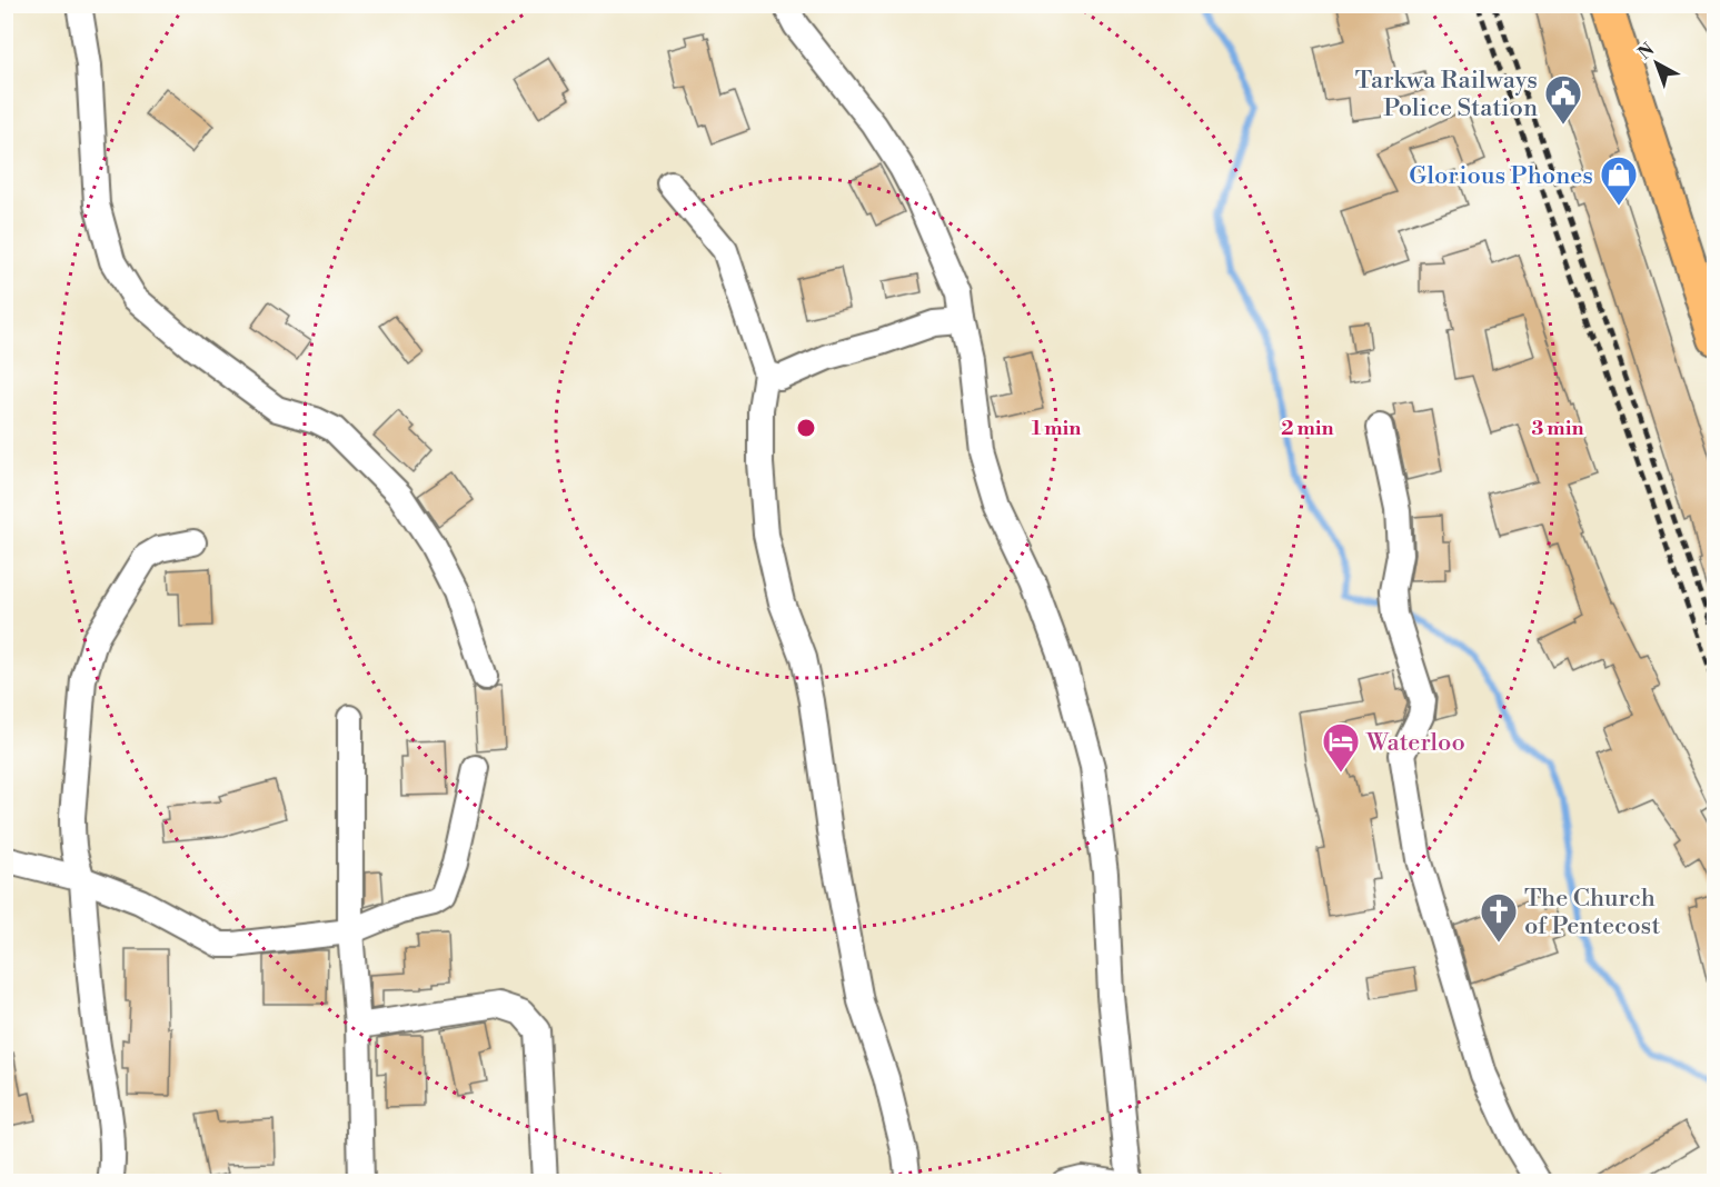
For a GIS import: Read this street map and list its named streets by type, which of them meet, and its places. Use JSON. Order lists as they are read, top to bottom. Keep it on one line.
{"places":{"public building":["Tarkwa Railways Police Station"],"shop":["Glorious Phones"],"hotel":["Waterloo"],"church":["The Church of Pentecost"]},"north":"top left","rings":["1 min","2 min","3 min"]}
